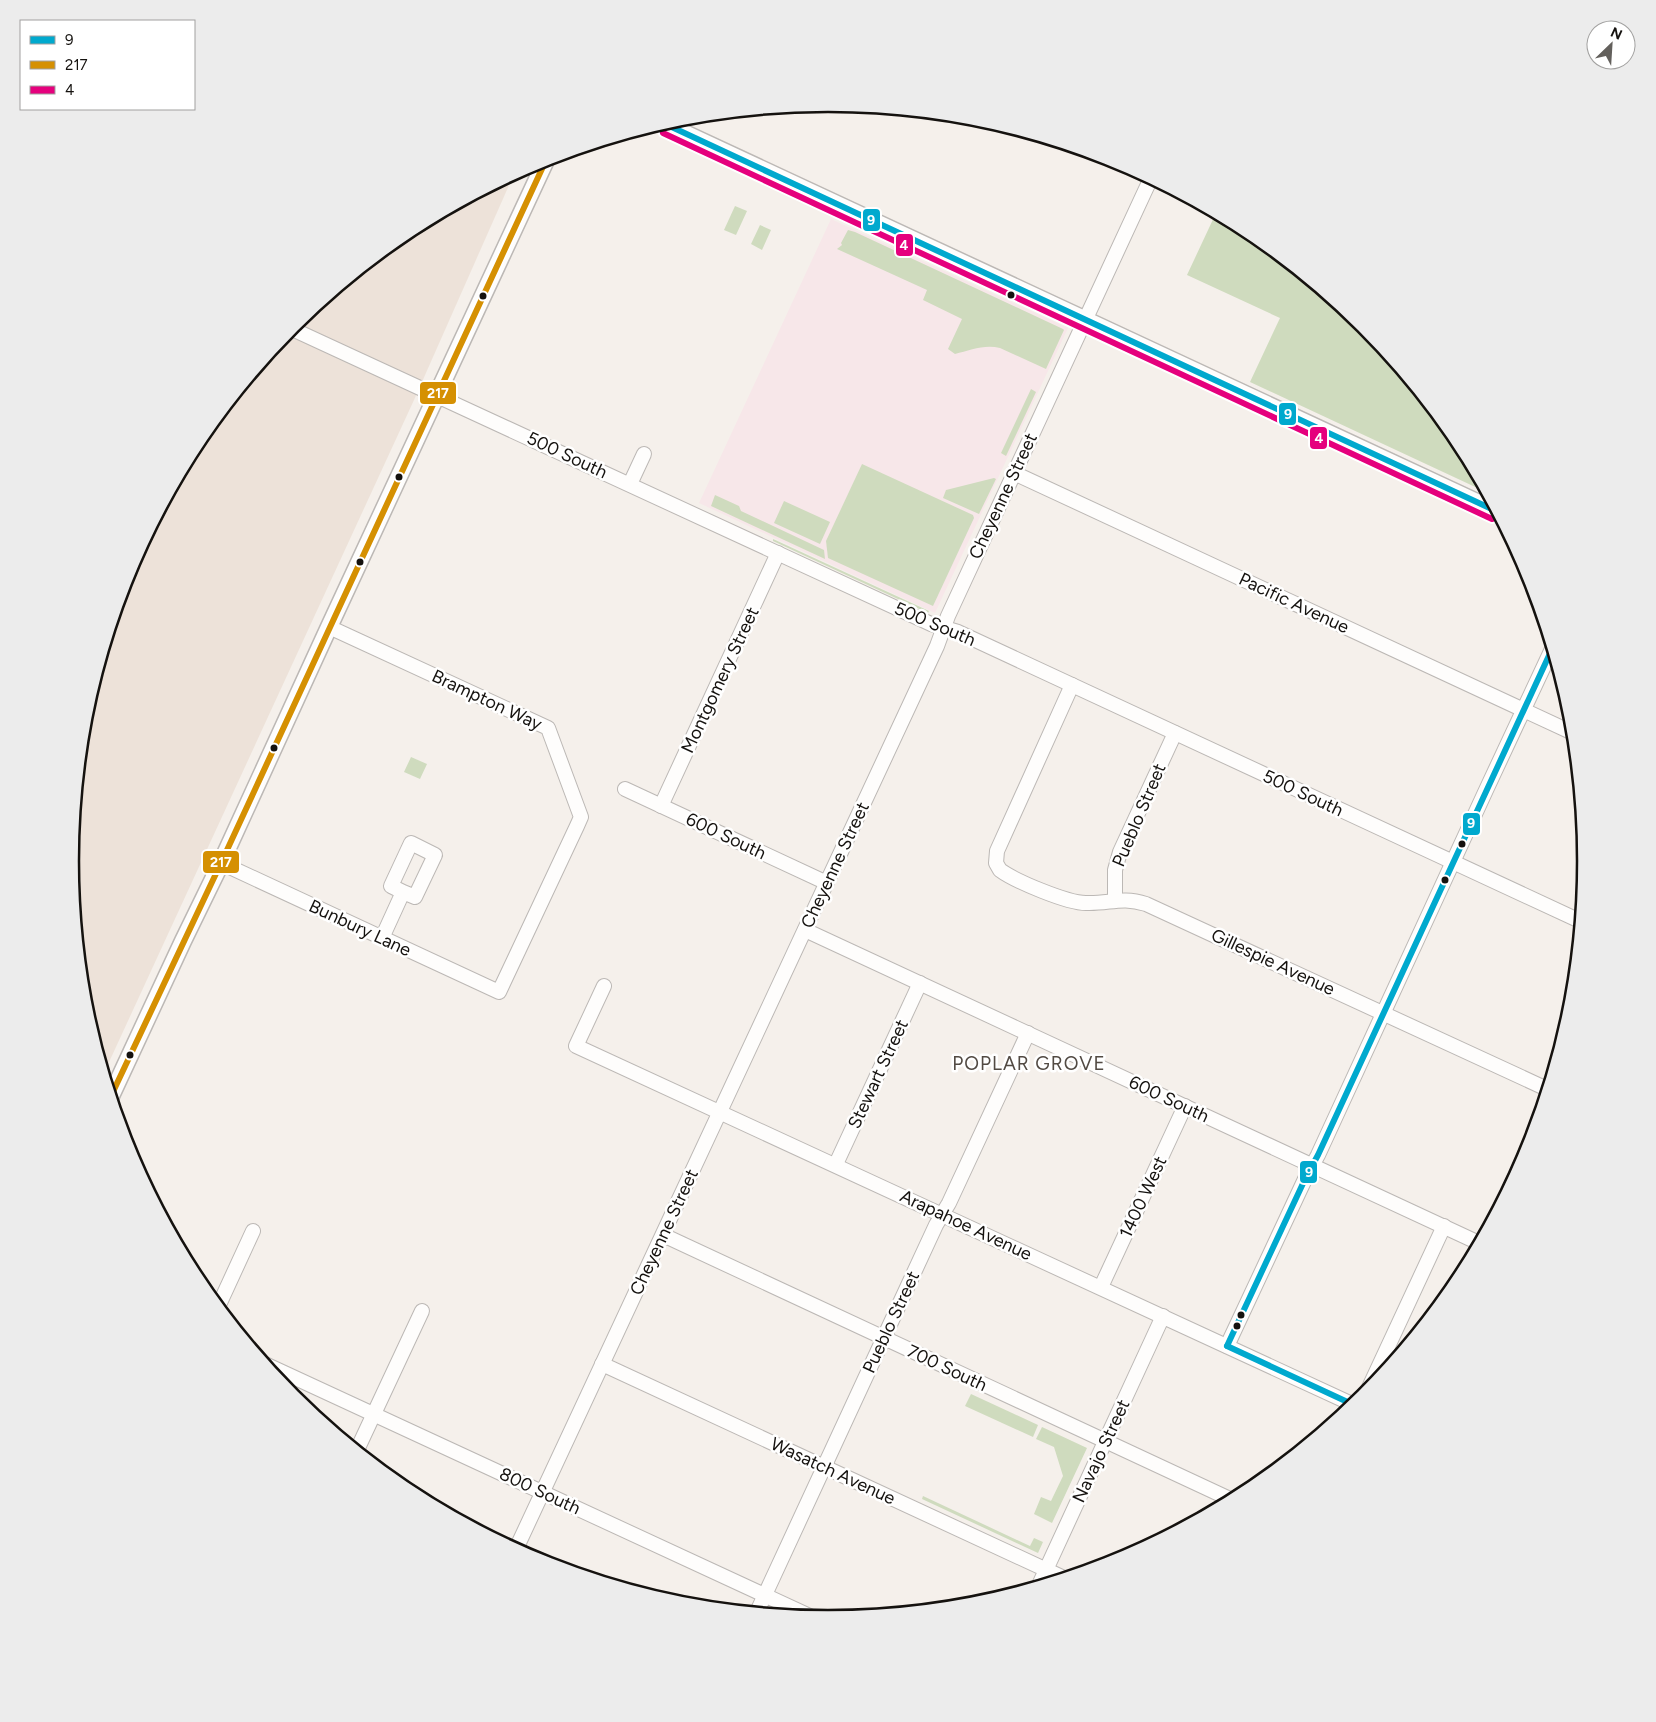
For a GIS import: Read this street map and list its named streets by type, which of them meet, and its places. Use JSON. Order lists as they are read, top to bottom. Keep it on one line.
{"streets":{"street":["500 South","Cheyenne Street","Pacific Avenue","Montgomery Street","Brampton Way","Pueblo Street","600 South","Bunbury Lane","Gillespie Avenue","Stewart Street","1400 West","Arapahoe Avenue","700 South","Navajo Street","Wasatch Avenue","800 South"]},"crossings":[["500 South","Cheyenne Street"],["500 South","Montgomery Street"],["500 South","Pueblo Street"],["500 South","Gillespie Avenue"],["Cheyenne Street","Pacific Avenue"],["Cheyenne Street","600 South"],["Cheyenne Street","Arapahoe Avenue"],["Cheyenne Street","700 South"],["Cheyenne Street","Wasatch Avenue"],["Cheyenne Street","800 South"],["Montgomery Street","600 South"],["Brampton Way","Bunbury Lane"],["Pueblo Street","600 South"],["Pueblo Street","Gillespie Avenue"],["Pueblo Street","Arapahoe Avenue"],["Pueblo Street","700 South"],["Pueblo Street","Wasatch Avenue"],["Pueblo Street","800 South"],["600 South","Stewart Street"],["600 South","1400 West"],["Stewart Street","Arapahoe Avenue"],["1400 West","Arapahoe Avenue"],["Arapahoe Avenue","Navajo Street"],["700 South","Navajo Street"],["Navajo Street","Wasatch Avenue"]],"districts":["POPLAR GROVE"],"lines":["transit line 9","transit line 4","transit line 217"],"legend":["9","217","4"],"north":"top right"}
